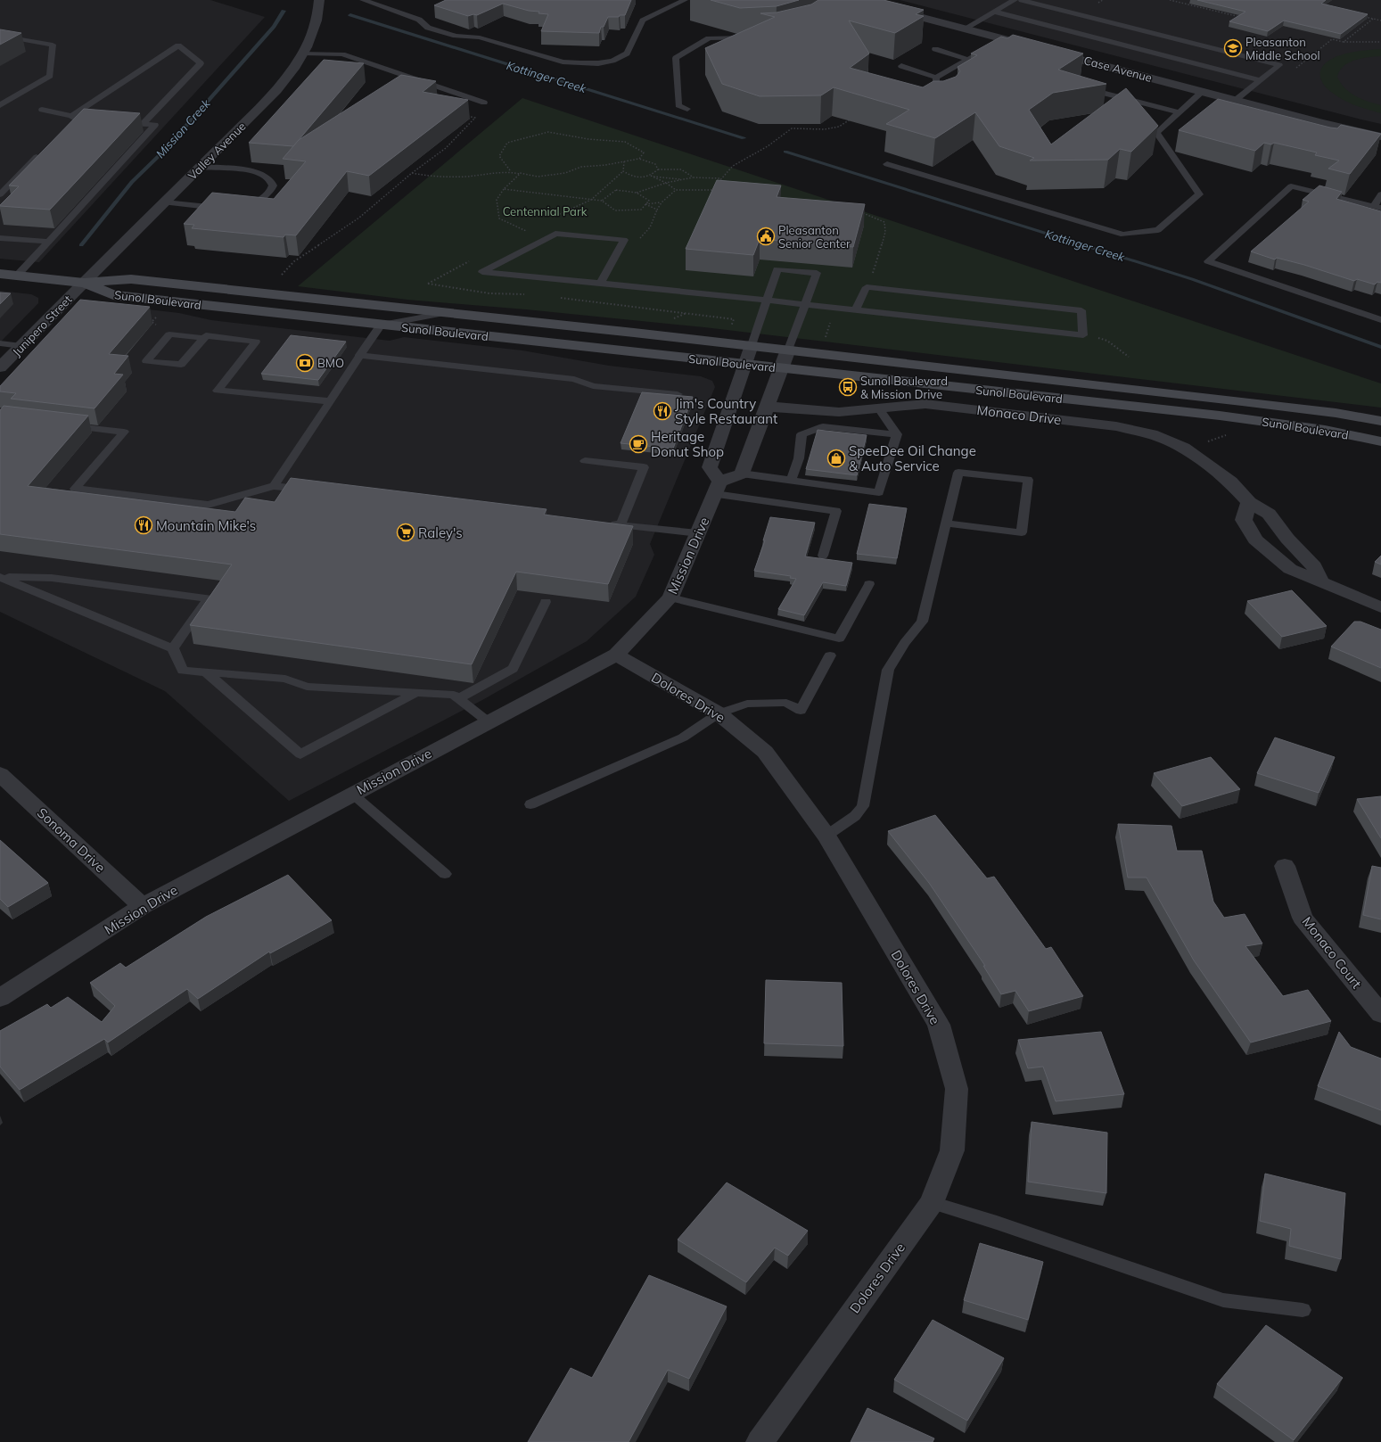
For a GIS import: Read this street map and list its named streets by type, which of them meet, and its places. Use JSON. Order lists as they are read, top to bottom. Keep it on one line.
{"streets":{"main road":["Sunol Boulevard"],"street":["Case Avenue","Valley Avenue","Junipero Street","Monaco Drive","Mission Drive","Dolores Drive","Sonoma Drive","Monaco Court"]},"crossings":[["Valley Avenue","Sunol Boulevard"],["Valley Avenue","Junipero Street"],["Sunol Boulevard","Junipero Street"],["Mission Drive","Dolores Drive"],["Mission Drive","Sonoma Drive"]],"water":["Kottinger Creek","Mission Creek"],"parks":["Centennial Park"],"places":{"school or university":["Pleasanton Middle School"],"public building":["Pleasanton Senior Center"],"bank":["BMO"],"bus stop":["Sunol Boulevard & Mission Drive"],"restaurant":["Jim's Country Style Restaurant","Mountain Mike's"],"cafe":["Heritage Donut Shop"],"shop":["SpeeDee Oil Change & Auto Service"],"supermarket":["Raley's"]}}
